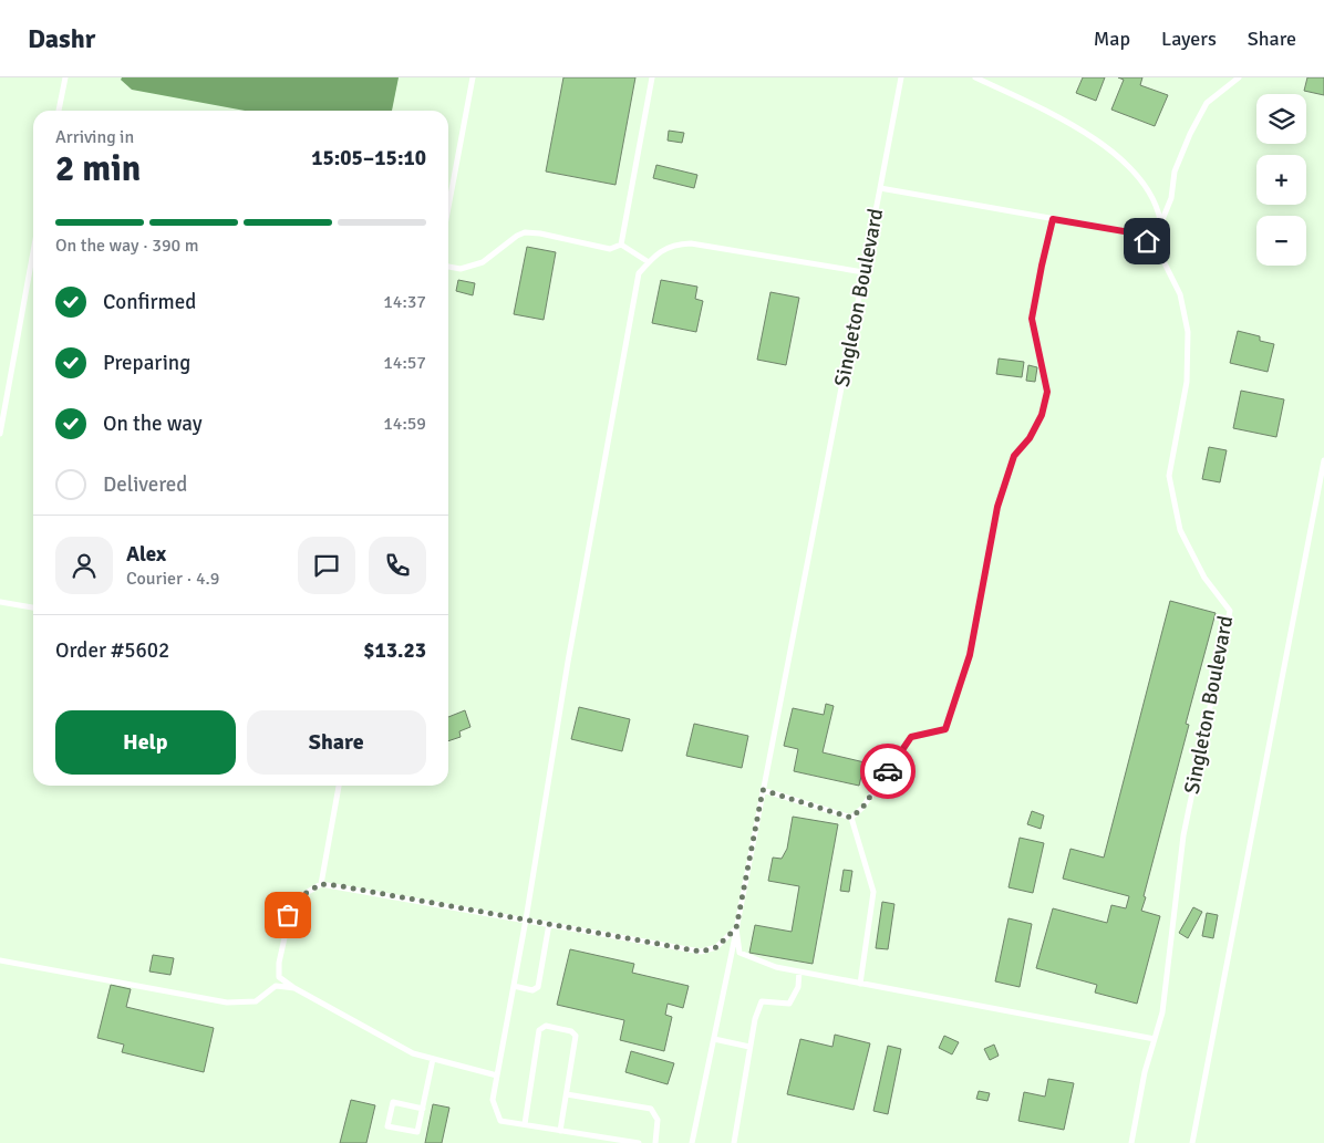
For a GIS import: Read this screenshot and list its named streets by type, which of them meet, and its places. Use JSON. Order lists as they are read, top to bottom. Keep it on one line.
{"streets":{"lane":["Singleton Boulevard"]},"page":{"header":"Dashr","nav":["Map","Layers","Share"],"map_buttons":["+","−"],"heading":["2 min","Arriving in","15:05–15:10"],"panel":["Alex","Courier · 4.9","Order #5602","$13.23"],"bar":"On the way · 390 m","list":[["Confirmed","14:37"],["Preparing","14:57"],["On the way","14:59"],"Delivered"],"buttons":["Help","Share"]}}
